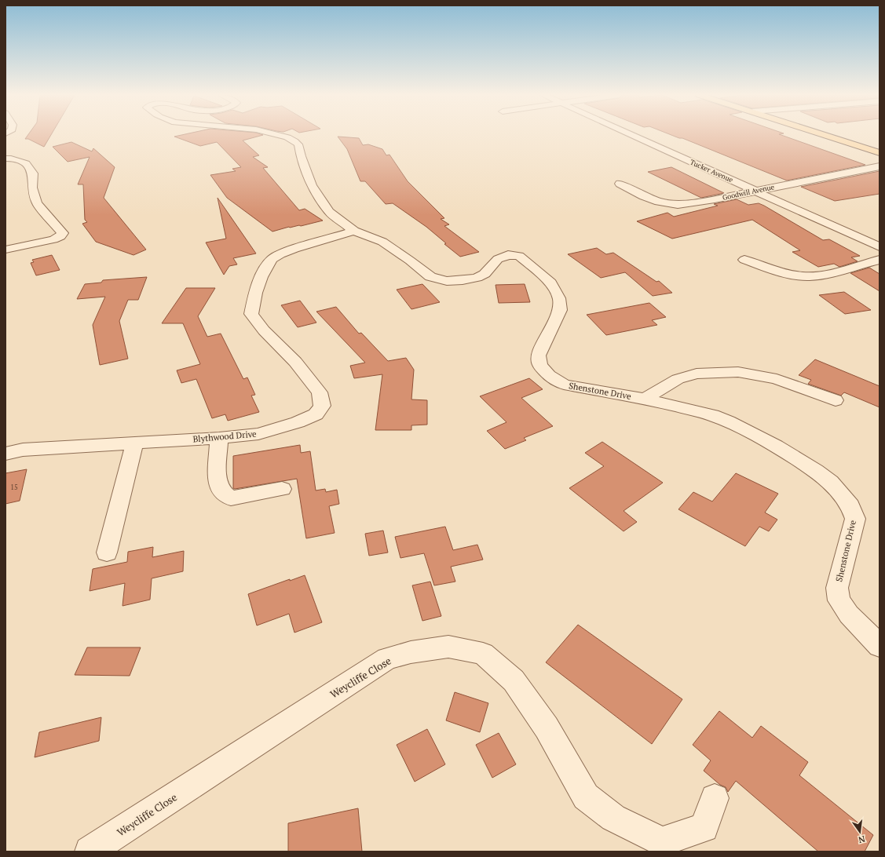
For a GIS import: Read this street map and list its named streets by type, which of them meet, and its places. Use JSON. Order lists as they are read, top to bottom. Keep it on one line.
{"streets":{"street":["Tucker Avenue","Goodwill Avenue","Shenstone Drive","Blythwood Drive","Weycliffe Close"]},"crossings":[["Tucker Avenue","Goodwill Avenue"],["Shenstone Drive","Blythwood Drive"]],"house_numbers":["15"],"north":"bottom"}
